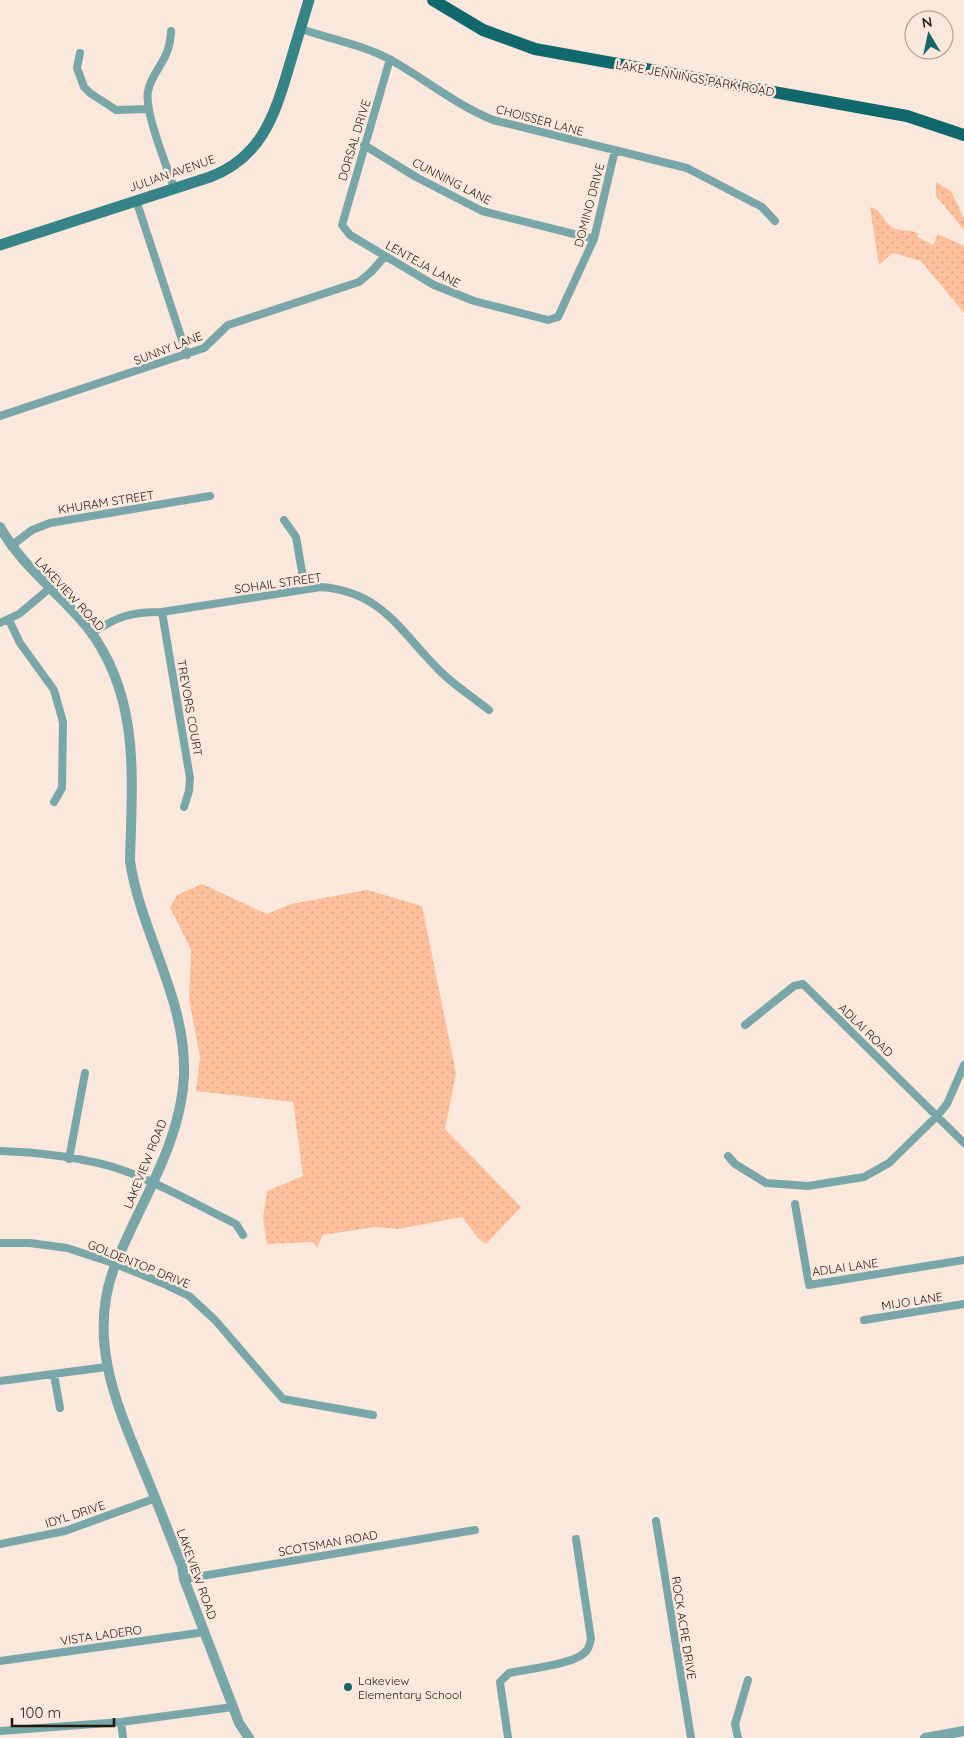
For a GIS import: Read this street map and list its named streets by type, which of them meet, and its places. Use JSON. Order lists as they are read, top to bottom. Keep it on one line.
{"streets":{"main road":["LAKE JENNINGS PARK ROAD","JULIAN AVENUE"],"street":["CHOISSER LANE","DORSAL DRIVE","CUNNING LANE","DOMINO DRIVE","LENTEJA LANE","SUNNY LANE","KHURAM STREET","SOHAIL STREET","LAKEVIEW ROAD","TREVORS COURT","ADLAI ROAD","GOLDENTOP DRIVE","ADLAI LANE","MIJO LANE","IDYL DRIVE","SCOTSMAN ROAD","ROCK ACRE DRIVE","VISTA LADERO"]},"crossings":[["CHOISSER LANE","DORSAL DRIVE"],["CHOISSER LANE","JULIAN AVENUE"],["CHOISSER LANE","DOMINO DRIVE"],["DORSAL DRIVE","CUNNING LANE"],["DORSAL DRIVE","LENTEJA LANE"],["CUNNING LANE","DOMINO DRIVE"],["DOMINO DRIVE","LENTEJA LANE"],["LENTEJA LANE","SUNNY LANE"],["KHURAM STREET","LAKEVIEW ROAD"],["SOHAIL STREET","LAKEVIEW ROAD"],["SOHAIL STREET","TREVORS COURT"],["LAKEVIEW ROAD","GOLDENTOP DRIVE"],["LAKEVIEW ROAD","IDYL DRIVE"],["LAKEVIEW ROAD","SCOTSMAN ROAD"],["LAKEVIEW ROAD","VISTA LADERO"]],"places":["Lakeview Elementary School"],"scale_bar":"100 m","north":"top"}
